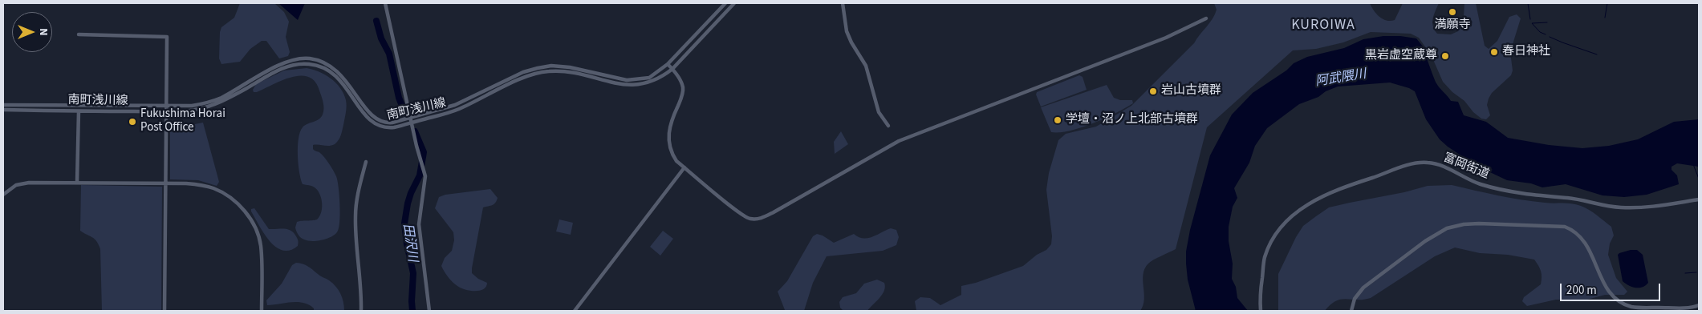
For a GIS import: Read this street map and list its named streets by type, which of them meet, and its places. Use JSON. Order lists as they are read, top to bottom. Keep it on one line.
{"streets":{"street":["南町浅川線","富岡街道"]},"districts":["KUROIWA"],"water":["阿武隈川","田沢川"],"places":["満願寺","春日神社","黒岩虚空蔵尊","岩山古墳群","学壇・沼ノ上北部古墳群","Fukushima Horai Post Office"],"scale_bar":"200 m","north":"right"}
